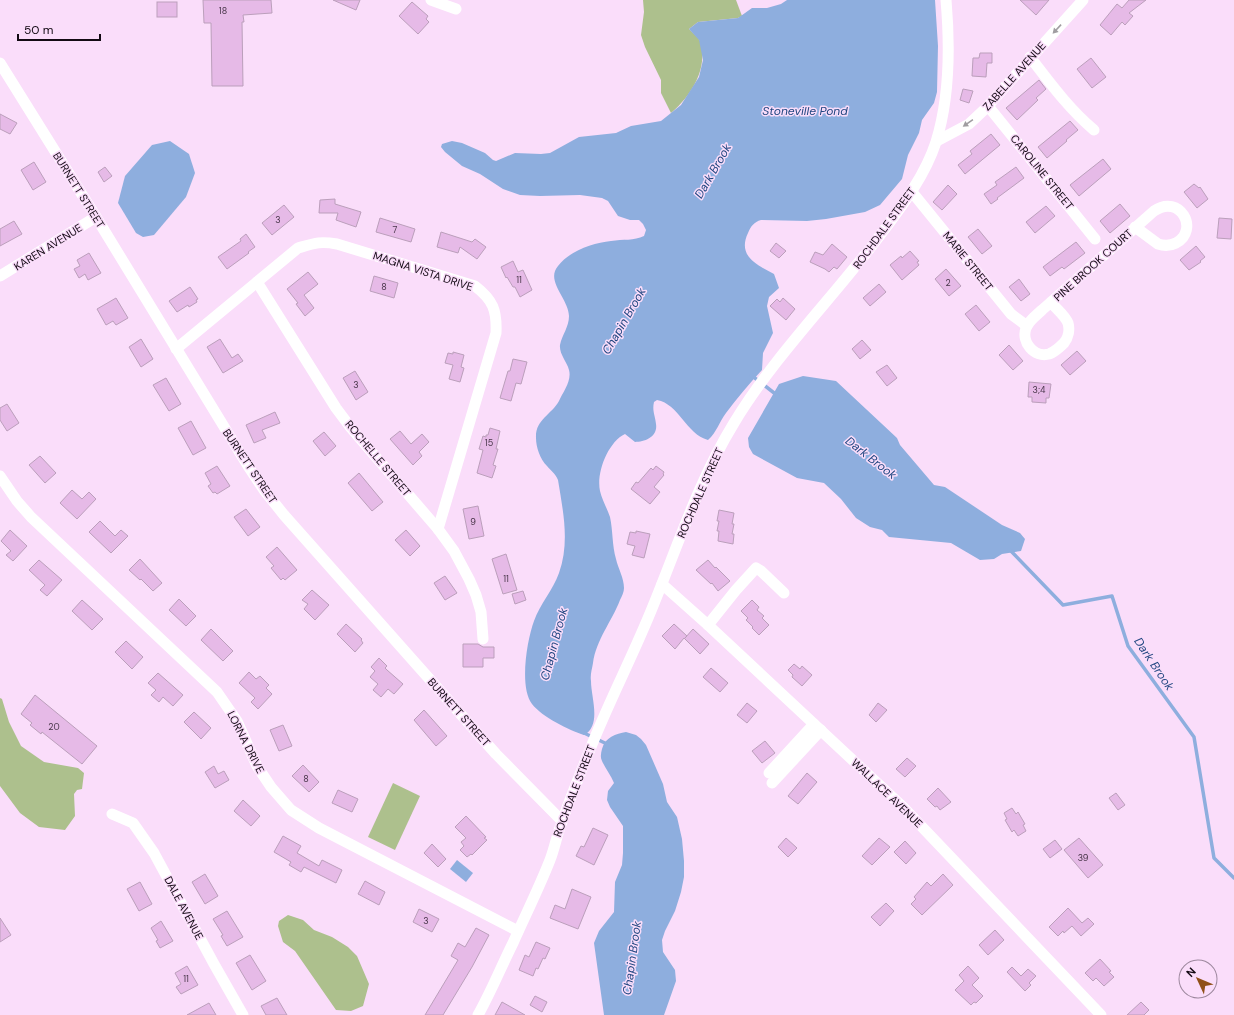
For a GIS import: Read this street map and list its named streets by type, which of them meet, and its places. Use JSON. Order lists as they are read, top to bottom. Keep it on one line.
{"streets":{"street":["ZABELLE AVENUE","CAROLINE STREET","BURNETT STREET","ROCHDALE STREET","KAREN AVENUE","MARIE STREET","PINE BROOK COURT","MAGNA VISTA DRIVE","ROCHELLE STREET","LORNA DRIVE","WALLACE AVENUE","DALE AVENUE"]},"crossings":[["ZABELLE AVENUE","CAROLINE STREET"],["ZABELLE AVENUE","ROCHDALE STREET"],["BURNETT STREET","ROCHDALE STREET"],["BURNETT STREET","KAREN AVENUE"],["BURNETT STREET","MAGNA VISTA DRIVE"],["ROCHDALE STREET","MARIE STREET"],["ROCHDALE STREET","LORNA DRIVE"],["ROCHDALE STREET","WALLACE AVENUE"],["MARIE STREET","PINE BROOK COURT"],["MAGNA VISTA DRIVE","ROCHELLE STREET"]],"one_way":["ZABELLE AVENUE"],"water":["Stoneville Pond","Dark Brook","Chapin Brook"],"house_numbers":["18","3","7","11","2","8","3","3;4","15","9","11","20","8","39","3","11"],"scale_bar":"50 m","north":"top left"}
